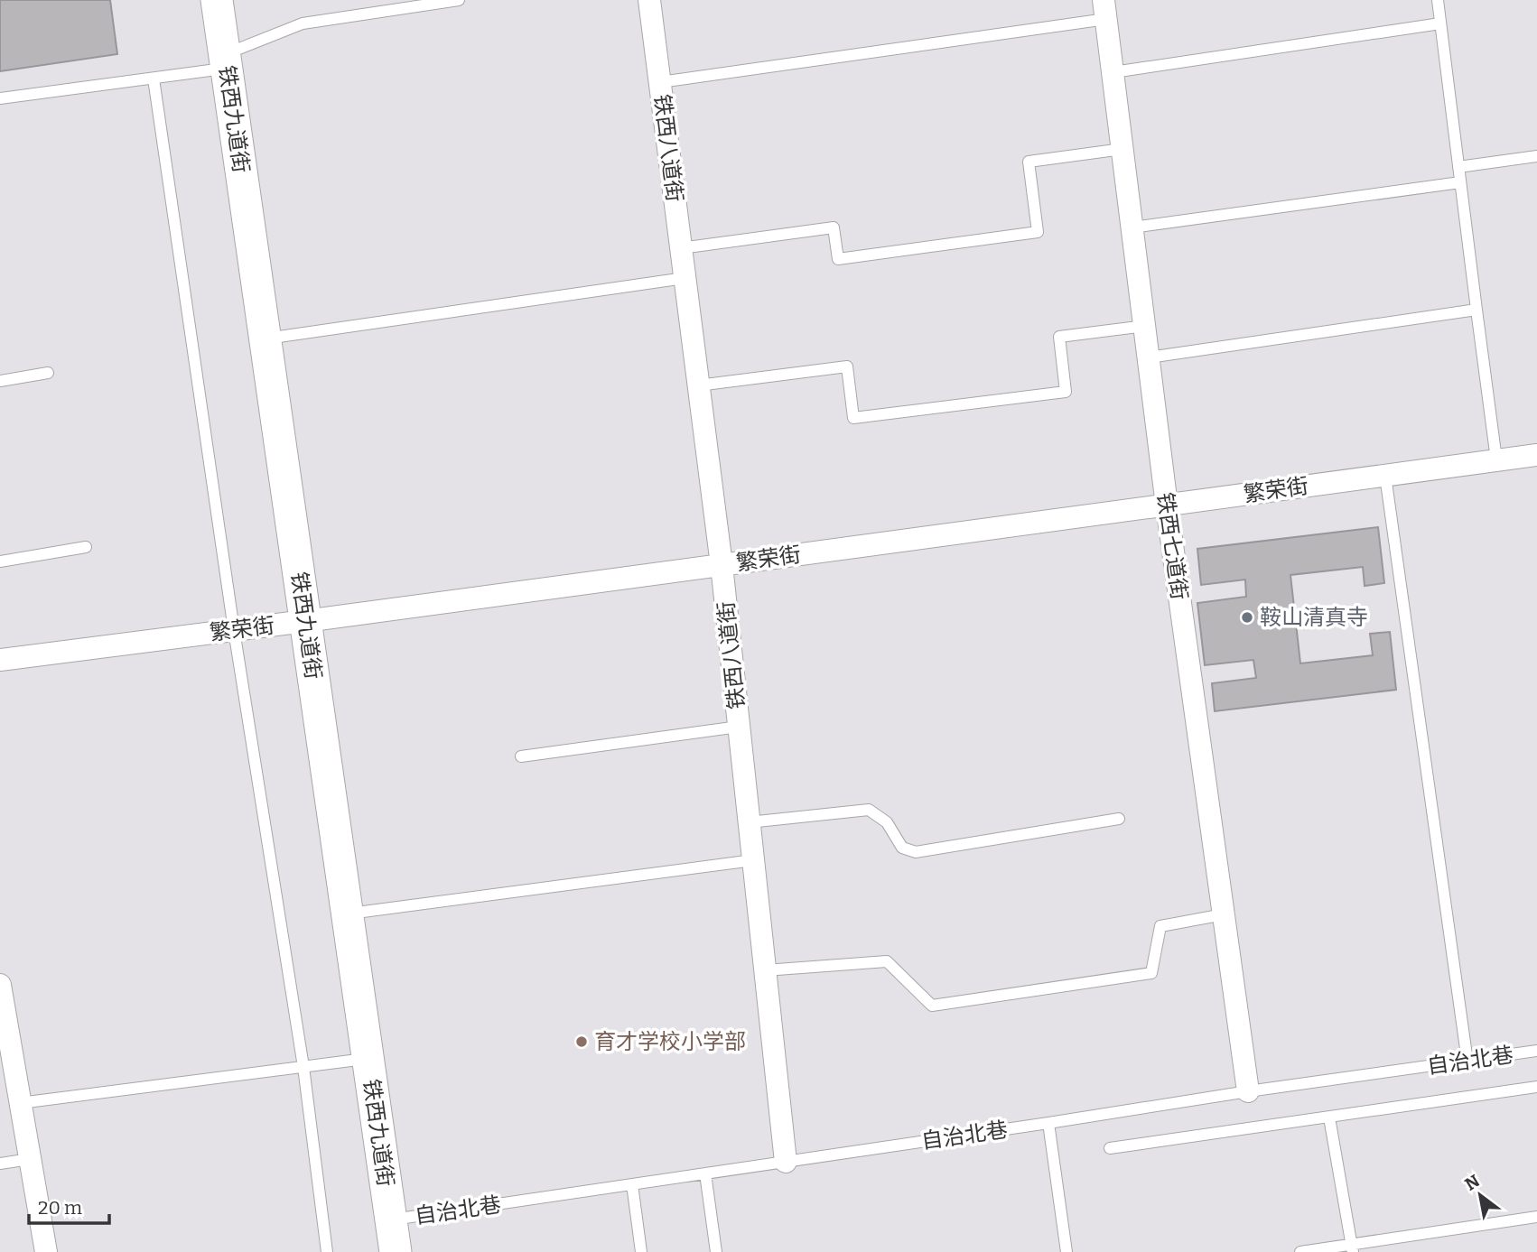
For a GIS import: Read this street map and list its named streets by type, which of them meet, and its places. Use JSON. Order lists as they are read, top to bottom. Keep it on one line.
{"streets":{"main road":["铁西九道街"],"street":["铁西八道街","繁荣街","铁西七道街"],"lane":["自治北巷"]},"crossings":[["铁西九道街","繁荣街"],["铁西九道街","自治北巷"],["铁西八道街","繁荣街"],["铁西八道街","自治北巷"],["繁荣街","铁西七道街"],["铁西七道街","自治北巷"]],"places":["鞍山清真寺","育才学校小学部"],"scale_bar":"20 m","north":"top left"}
